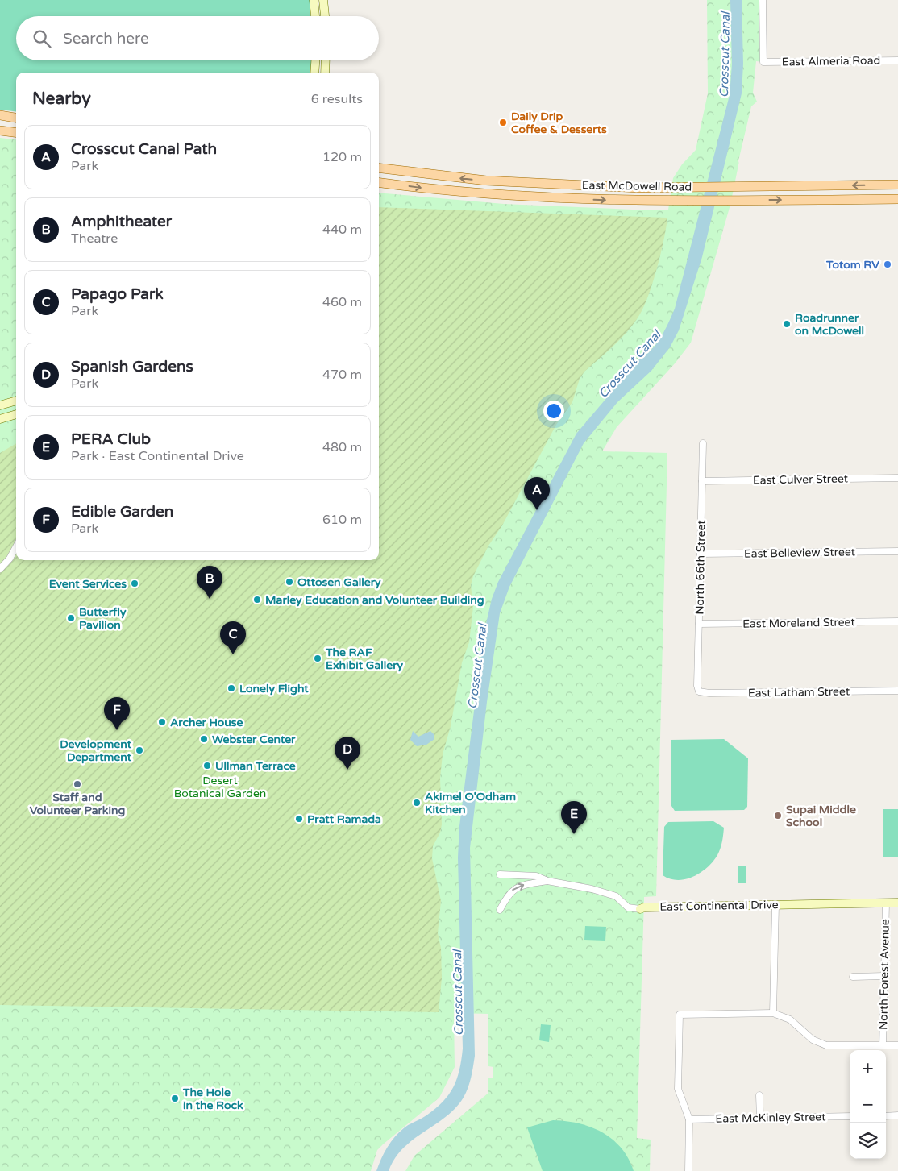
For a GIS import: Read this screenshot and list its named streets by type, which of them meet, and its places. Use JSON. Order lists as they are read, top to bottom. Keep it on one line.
{"streets":{"main road":["East McDowell Road"],"street":["East Almeria Road","East Culver Street","East Belleview Street","North 66th Street","East Moreland Street","East Latham Street","East Continental Drive","North Forest Avenue","East McKinley Street"]},"crossings":[["East Culver Street","North 66th Street"],["East Belleview Street","North 66th Street"],["North 66th Street","East Moreland Street"],["North 66th Street","East Latham Street"],["East Continental Drive","North Forest Avenue"]],"water":["Crosscut Canal"],"parks":["Desert Botanical Garden"],"places":["Daily Drip Coffee & Desserts","Totom RV","Roadrunner on McDowell","Ottosen Gallery","Event Services","Marley Education and Volunteer Building","Butterfly Pavilion","The RAF Exhibit Gallery","Lonely Flight","Archer House","Webster Center","Development Department","Ullman Terrace","Staff and Volunteer Parking","Akimel O'Odham Kitchen","Supai Middle School","Pratt Ramada","The Hole in the Rock"],"page":{"search":"Search here","heading":["Nearby","6 results"],"list":[{"mark":"A","name":"Crosscut Canal Path","note":"Park","value":"120 m"},{"mark":"B","name":"Amphitheater","note":"Theatre","value":"440 m"},{"mark":"C","name":"Papago Park","note":"Park","value":"460 m"},{"mark":"D","name":"Spanish Gardens","note":"Park","value":"470 m"},{"mark":"E","name":"PERA Club","note":"Park · East Continental Drive","value":"480 m"},{"mark":"F","name":"Edible Garden","note":"Park","value":"610 m"}],"pins":["A","B","C","F","D","E"],"map_buttons":["+","−"]}}
